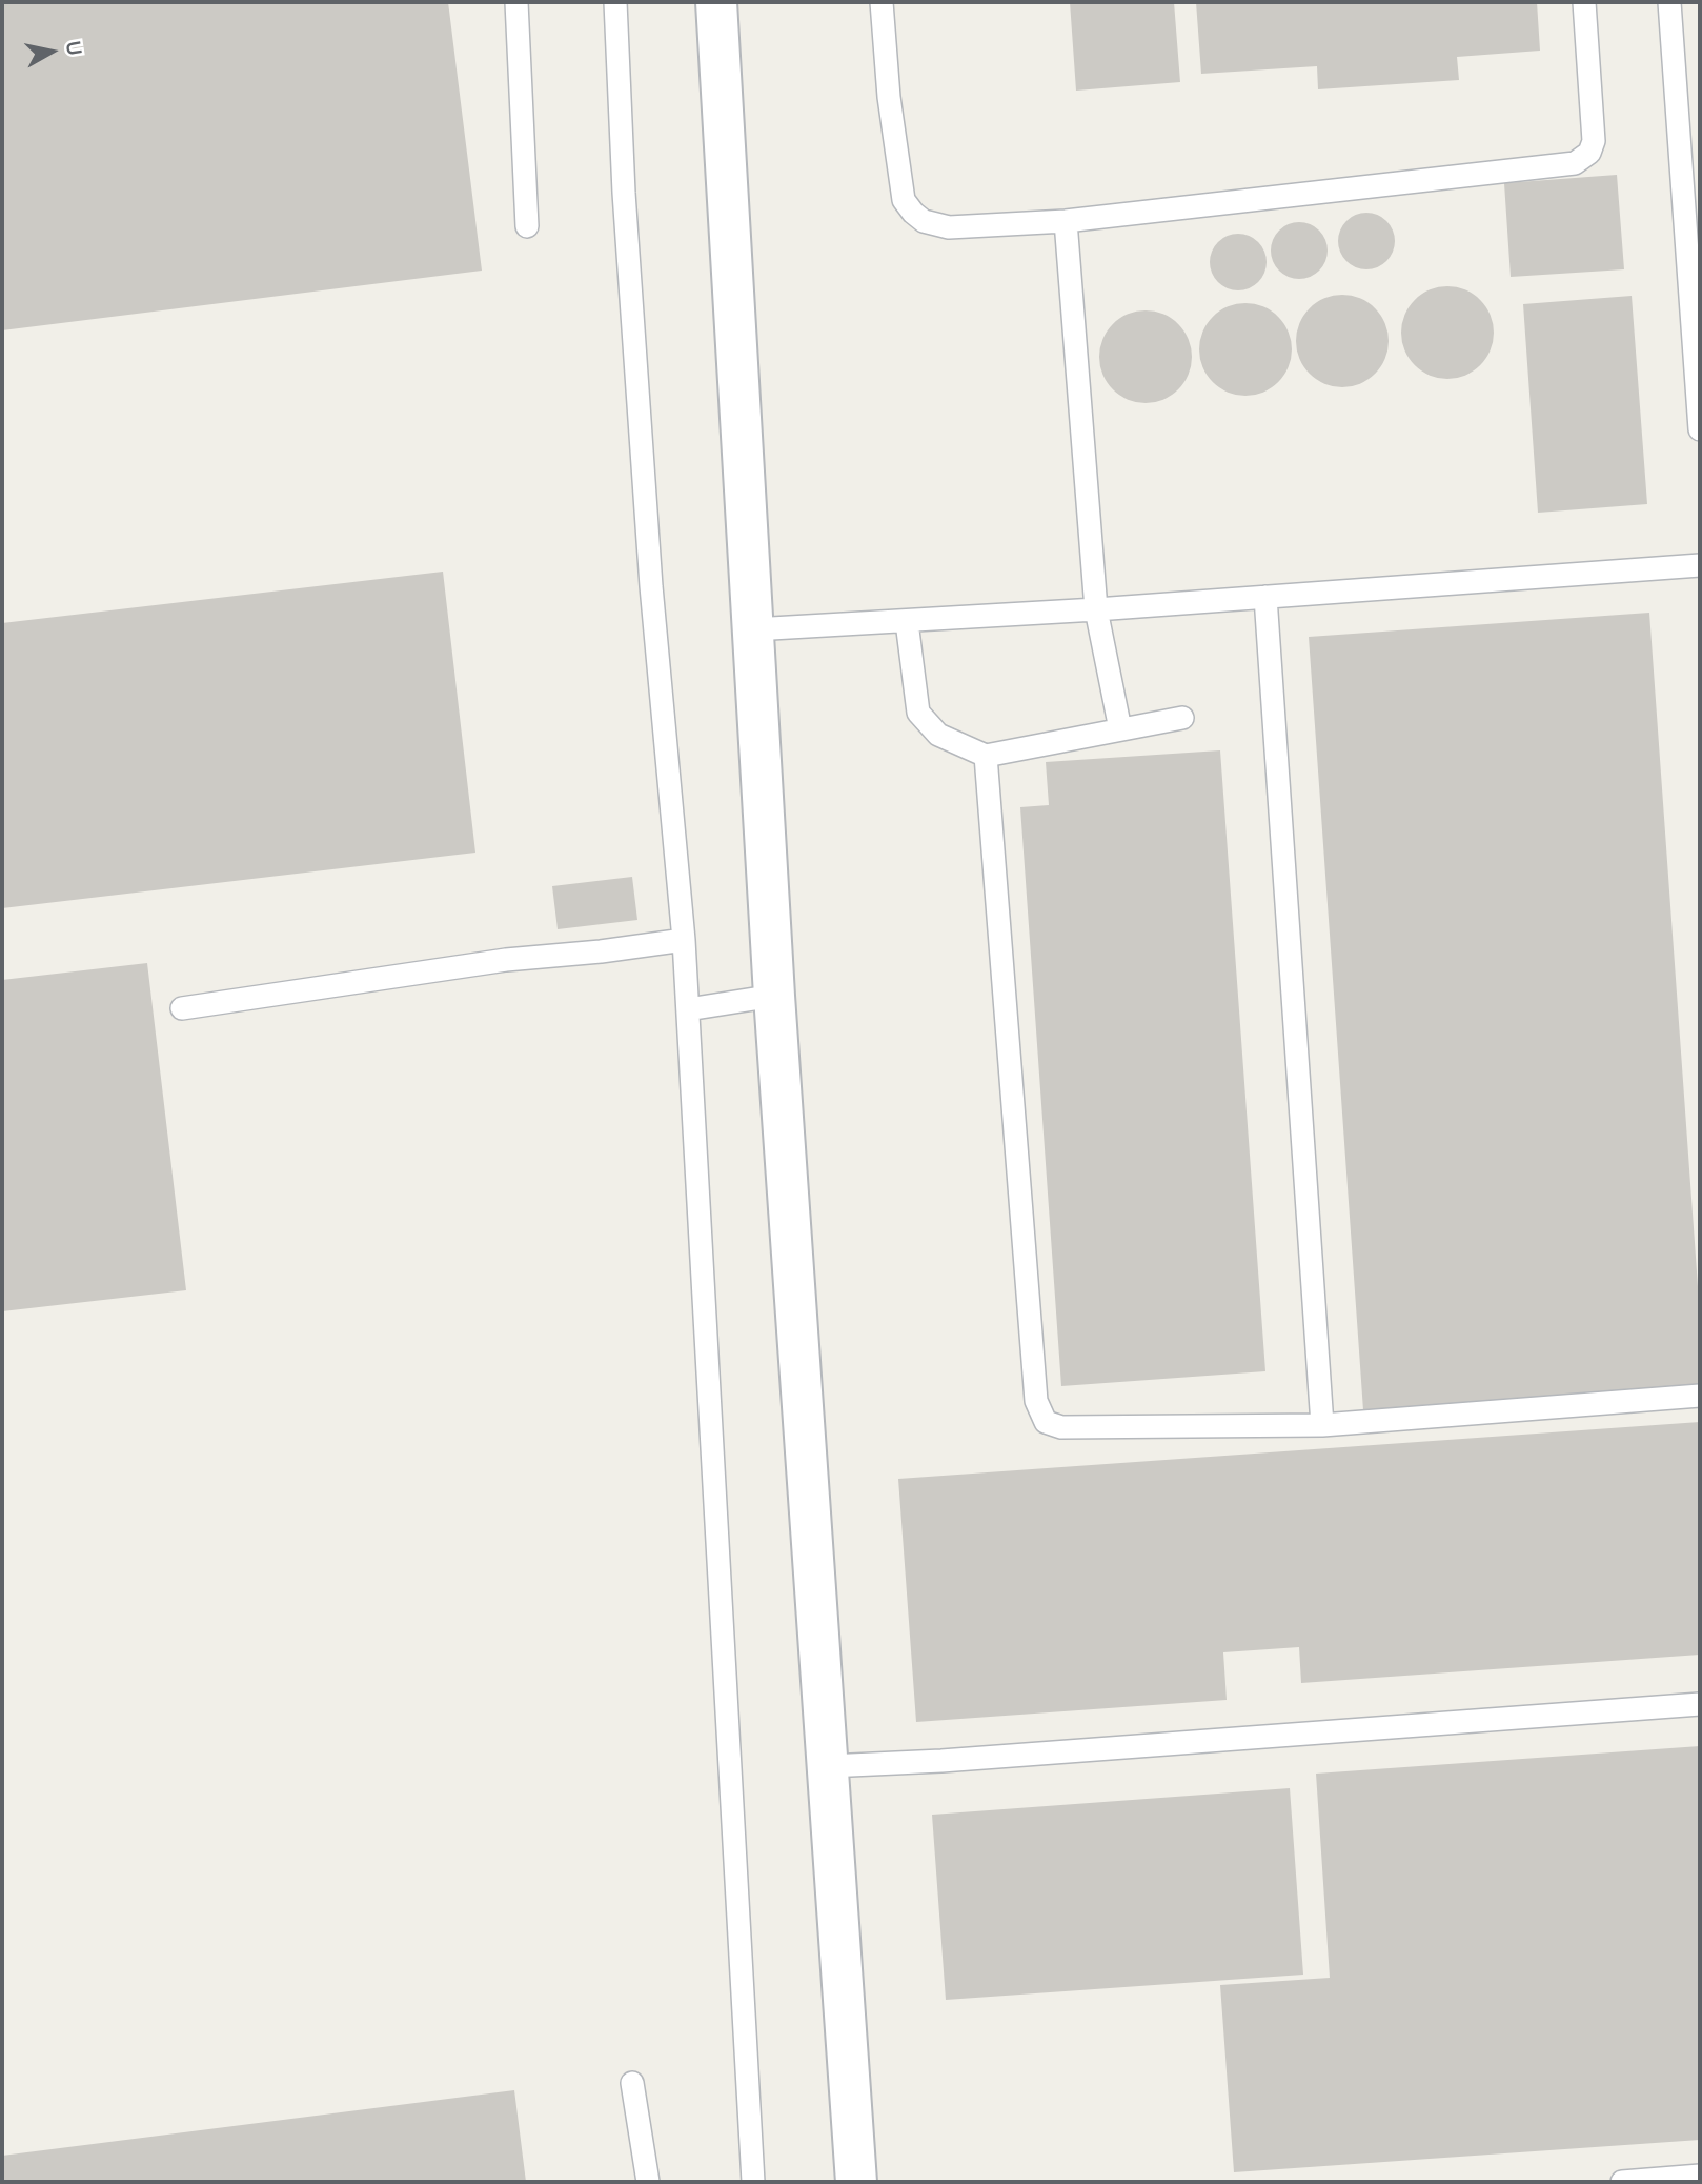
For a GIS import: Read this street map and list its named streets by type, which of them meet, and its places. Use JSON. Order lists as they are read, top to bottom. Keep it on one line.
{"north":"right"}
